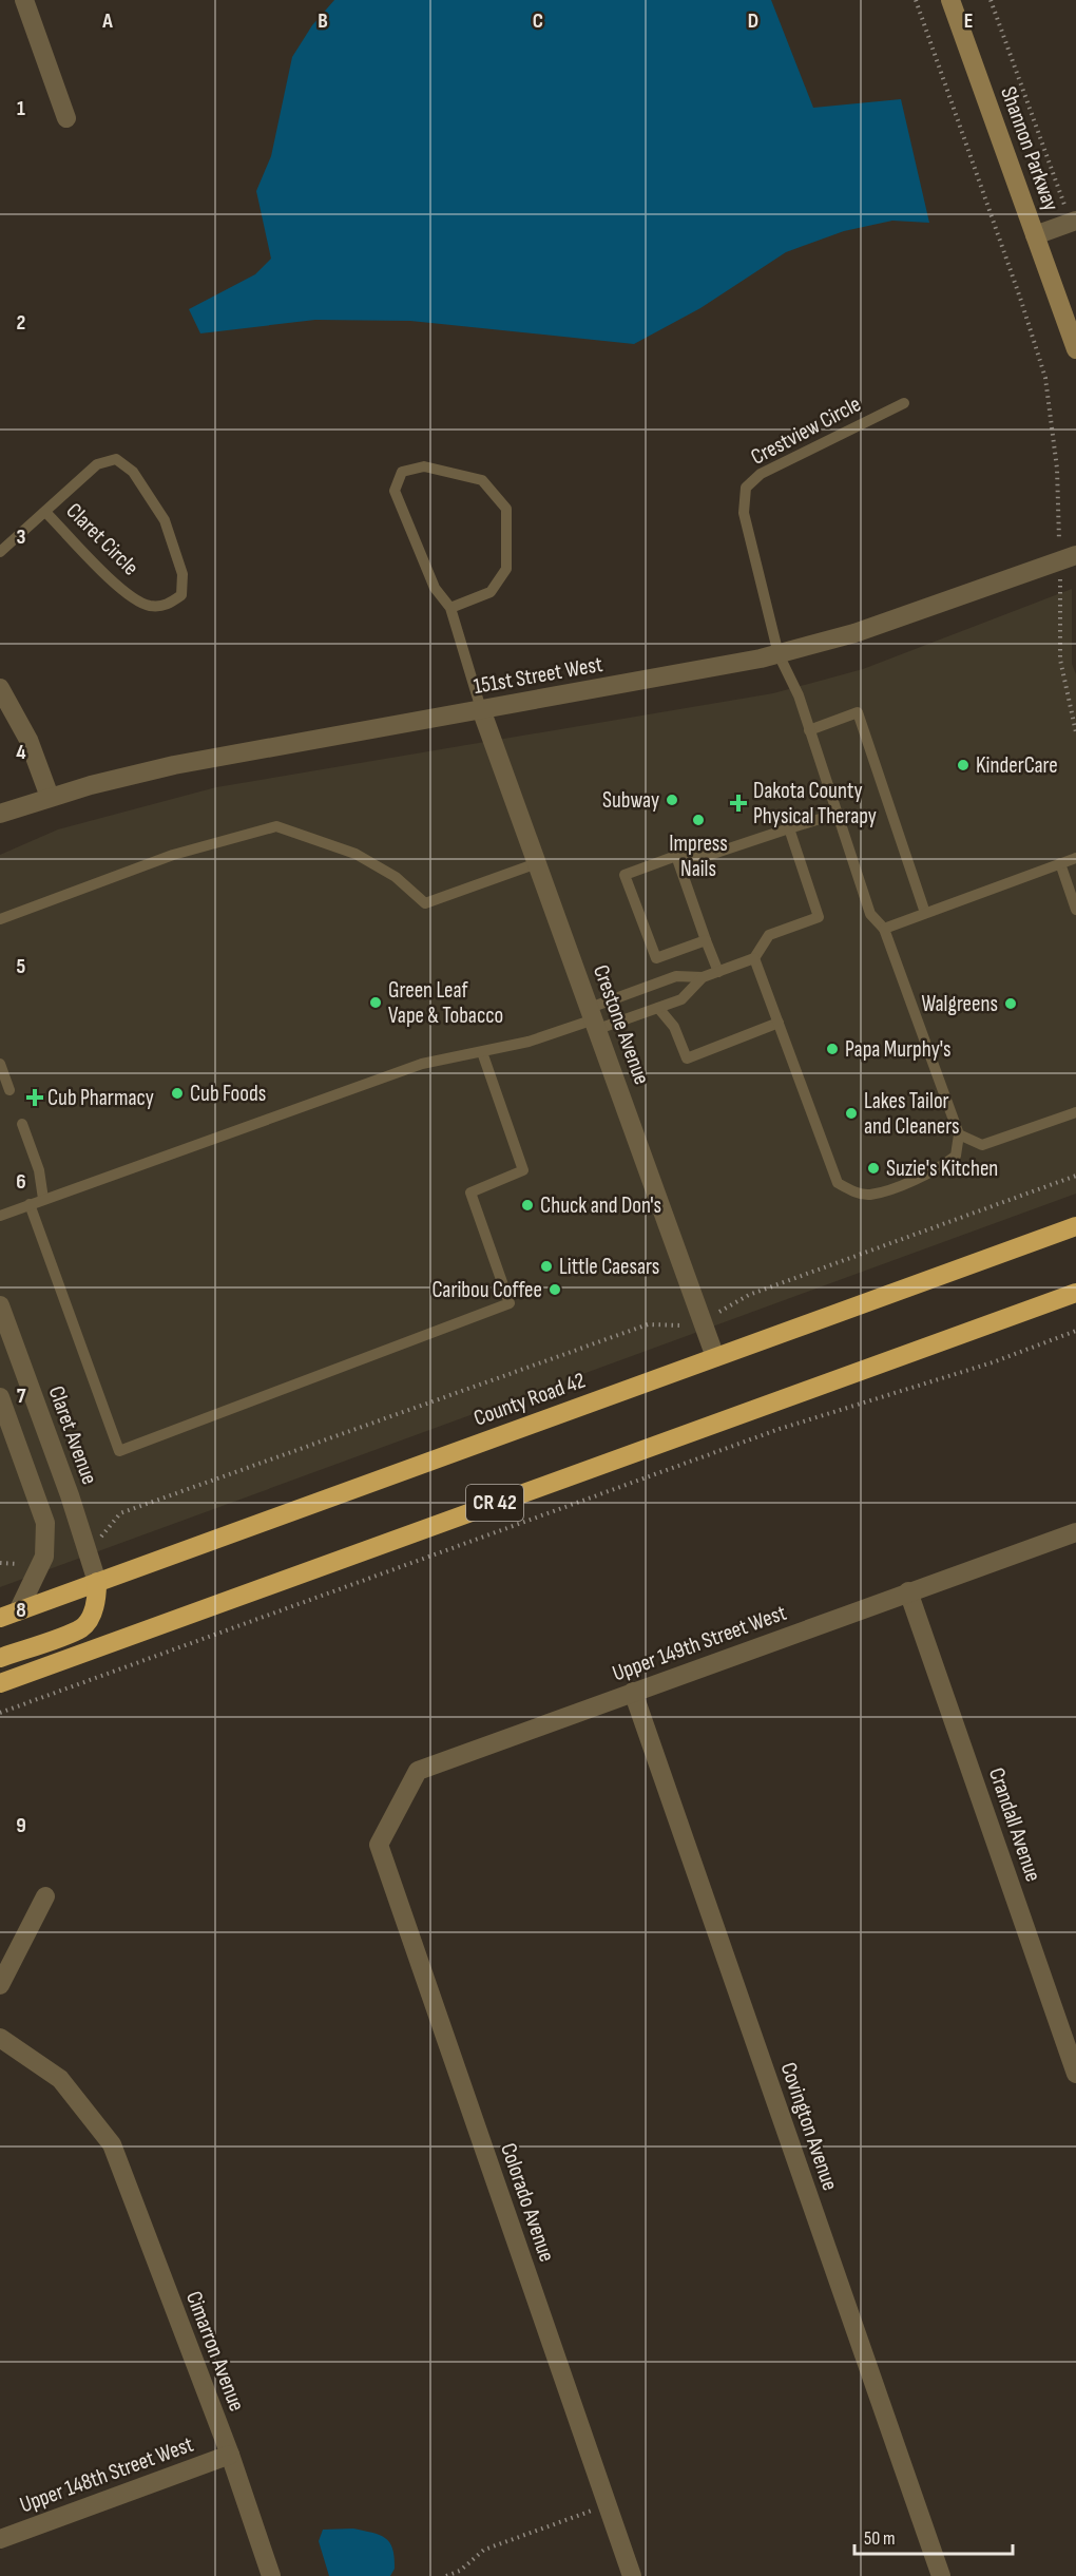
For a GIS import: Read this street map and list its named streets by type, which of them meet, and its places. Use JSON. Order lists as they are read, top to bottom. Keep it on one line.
{"streets":{"highway":["County Road 42","CR 42"],"street":["Shannon Parkway","151st Street West","Crestone Avenue","Claret Avenue","Upper 149th Street West","Crandall Avenue","Covington Avenue","Colorado Avenue","Cimarron Avenue","Upper 148th Street West"],"lane":["Crestview Circle","Claret Circle"]},"crossings":[["Crestview Circle","151st Street West"],["151st Street West","Crestone Avenue"],["Crestone Avenue","County Road 42"],["County Road 42","Claret Avenue"],["Upper 149th Street West","Crandall Avenue"],["Upper 149th Street West","Covington Avenue"],["Upper 149th Street West","Colorado Avenue"],["Cimarron Avenue","Upper 148th Street West"]],"places":{"other":["KinderCare","Subway","Impress Nails","Green Leaf Vape & Tobacco","Walgreens","Papa Murphy's","Cub Foods","Lakes Tailor and Cleaners","Suzie's Kitchen","Chuck and Don's","Little Caesars","Caribou Coffee"],"health":["Dakota County Physical Therapy","Cub Pharmacy"]},"scale_bar":"50 m","grid":{"columns":["A","B","C","D","E"],"rows":["1","2","3","4","5","6","7","8","9"]}}
